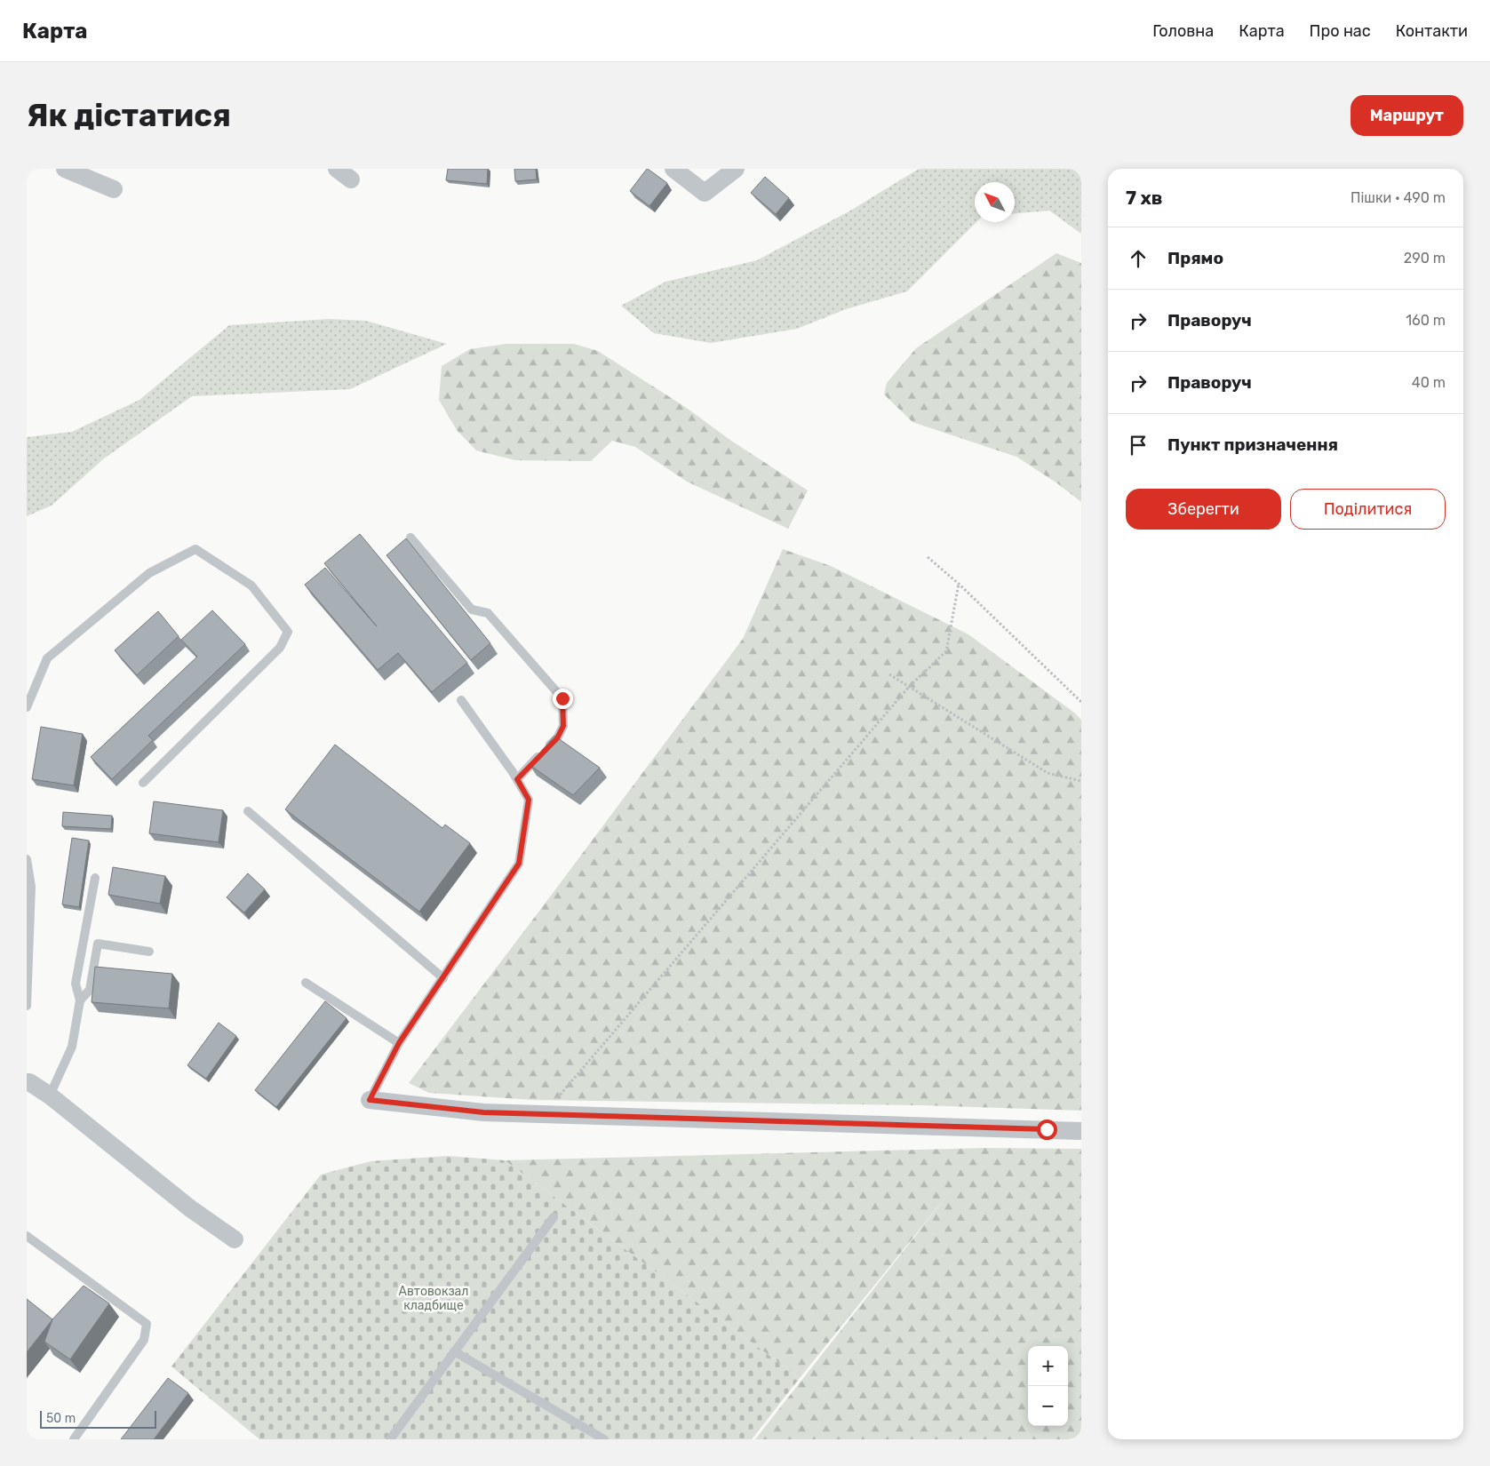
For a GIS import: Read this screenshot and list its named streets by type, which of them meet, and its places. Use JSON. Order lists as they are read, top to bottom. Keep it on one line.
{"parks":["Автовокзал кладбище"],"scale_bar":"50 m","north":"top left","page":{"header":"Карта","nav":["Головна","Карта","Про нас","Контакти"],"buttons":["Маршрут",["Зберегти","Поділитися"]],"title":"Як дістатися","heading":["7 хв","Пішки · 490 m"],"list":[["Прямо","290 m"],["Праворуч","160 m"],["Праворуч","40 m"],"Пункт призначення"],"map_buttons":["+","−"],"scale":"50 m"}}
